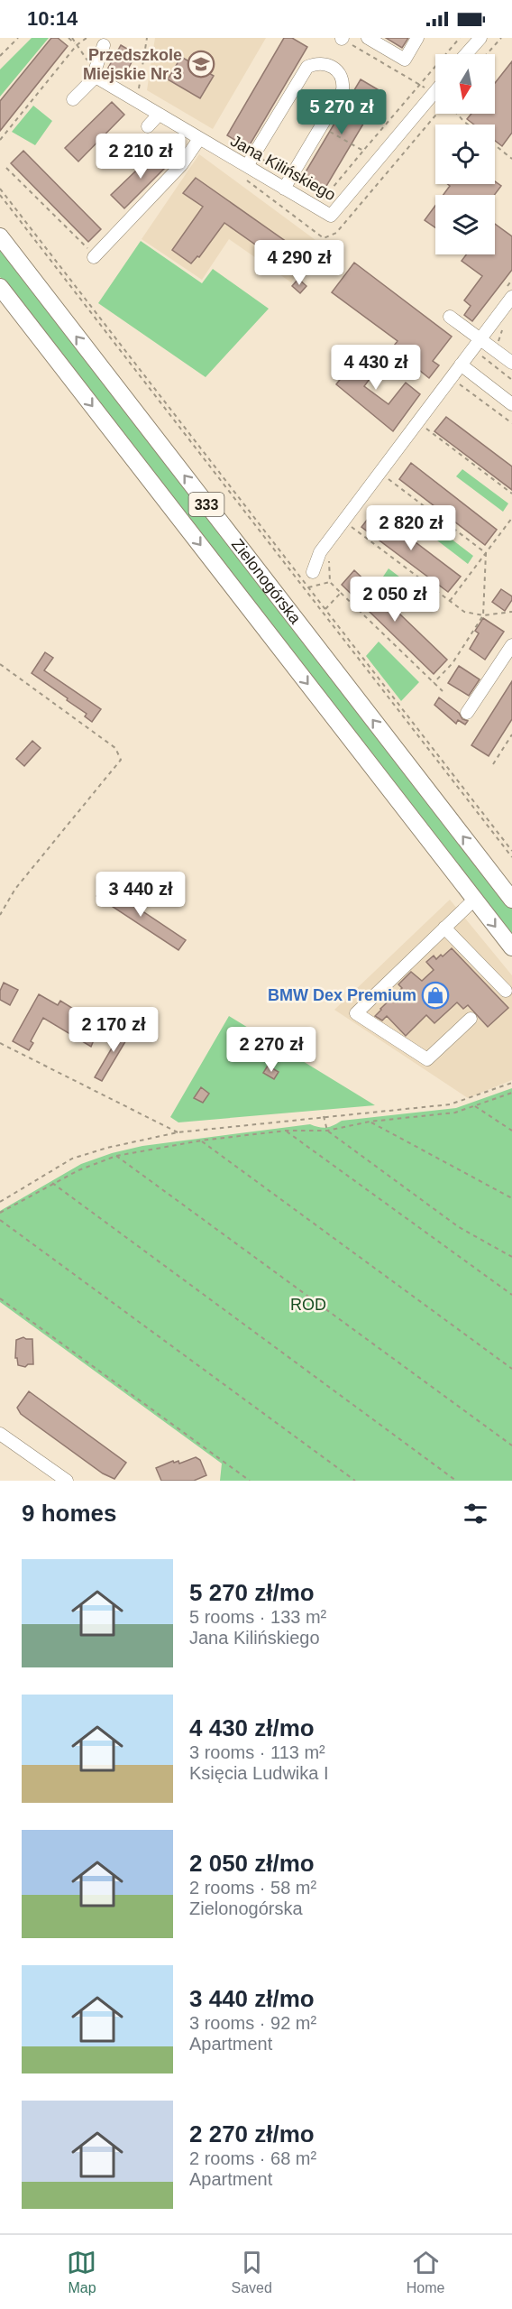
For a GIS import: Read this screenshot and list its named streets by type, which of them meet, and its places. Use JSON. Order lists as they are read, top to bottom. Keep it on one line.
{"streets":{"main road":["333","Zielonogórska"],"street":["Jana Kilińskiego"]},"parks":["ROD"],"places":{"school or university":["Przedszkole Miejskie Nr 3"],"shop":["BMW Dex Premium"]},"north":"bottom","page":{"status":"10:14","price":["5 270 zł","2 210 zł","4 290 zł","4 430 zł","2 820 zł","2 050 zł","3 440 zł","2 170 zł","2 270 zł"],"heading":"9 homes","list":[{"name":"5 270 zł/mo","note":"5 rooms · 133 m² · Jana Kilińskiego"},{"name":"4 430 zł/mo","note":"3 rooms · 113 m² · Księcia Ludwika I"},{"name":"2 050 zł/mo","note":"2 rooms · 58 m² · Zielonogórska"},{"name":"3 440 zł/mo","note":"3 rooms · 92 m² · Apartment"},{"name":"2 270 zł/mo","note":"2 rooms · 68 m² · Apartment"}],"tabs":["Map","Saved","Home"]}}
